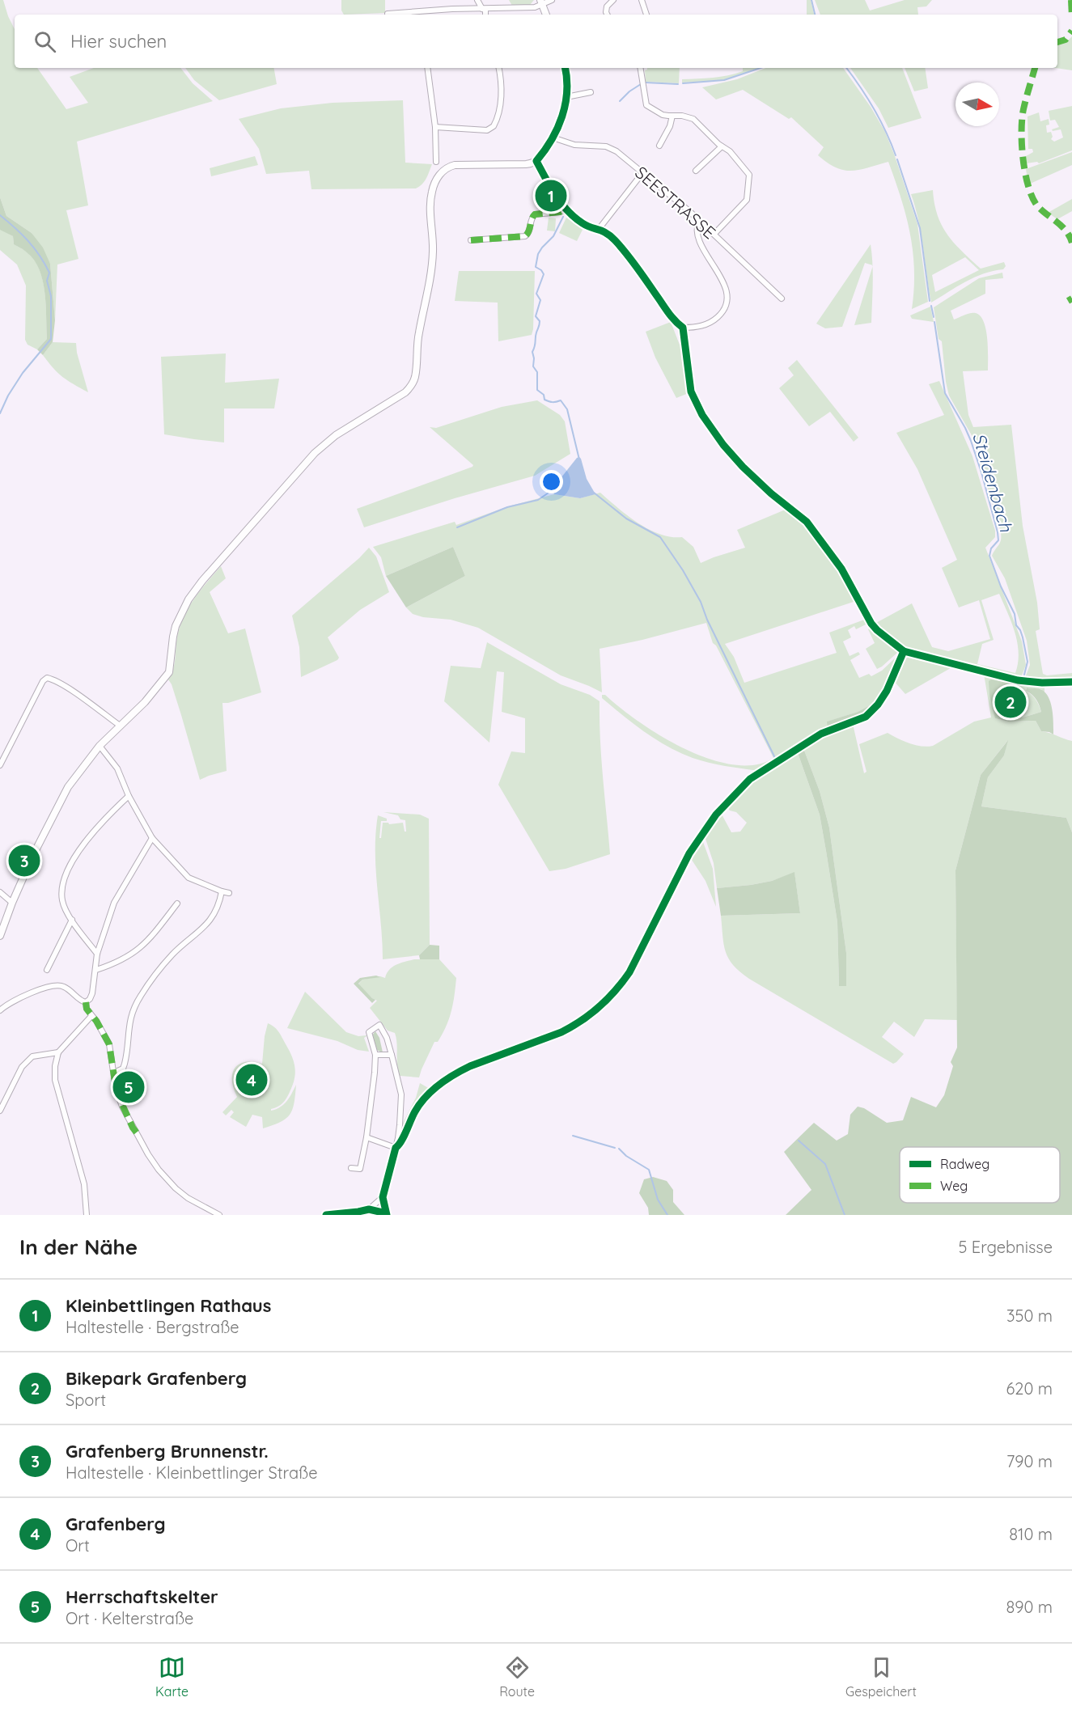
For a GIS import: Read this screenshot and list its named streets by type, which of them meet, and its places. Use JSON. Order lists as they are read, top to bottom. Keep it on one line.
{"streets":{"street":["SEESTRASSE"]},"water":["Steidenbach"],"legend":["Radweg","Weg"],"north":"right","page":{"search":"Hier suchen","pins":["1","2","3","4","5"],"heading":["In der Nähe","5 Ergebnisse"],"list":[{"mark":"1","name":"Kleinbettlingen Rathaus","note":"Haltestelle · Bergstraße","value":"350 m"},{"mark":"2","name":"Bikepark Grafenberg","note":"Sport","value":"620 m"},{"mark":"3","name":"Grafenberg Brunnenstr.","note":"Haltestelle · Kleinbettlinger Straße","value":"790 m"},{"mark":"4","name":"Grafenberg","note":"Ort","value":"810 m"},{"mark":"5","name":"Herrschaftskelter","note":"Ort · Kelterstraße","value":"890 m"}],"nav":["Karte","Route","Gespeichert"]}}
